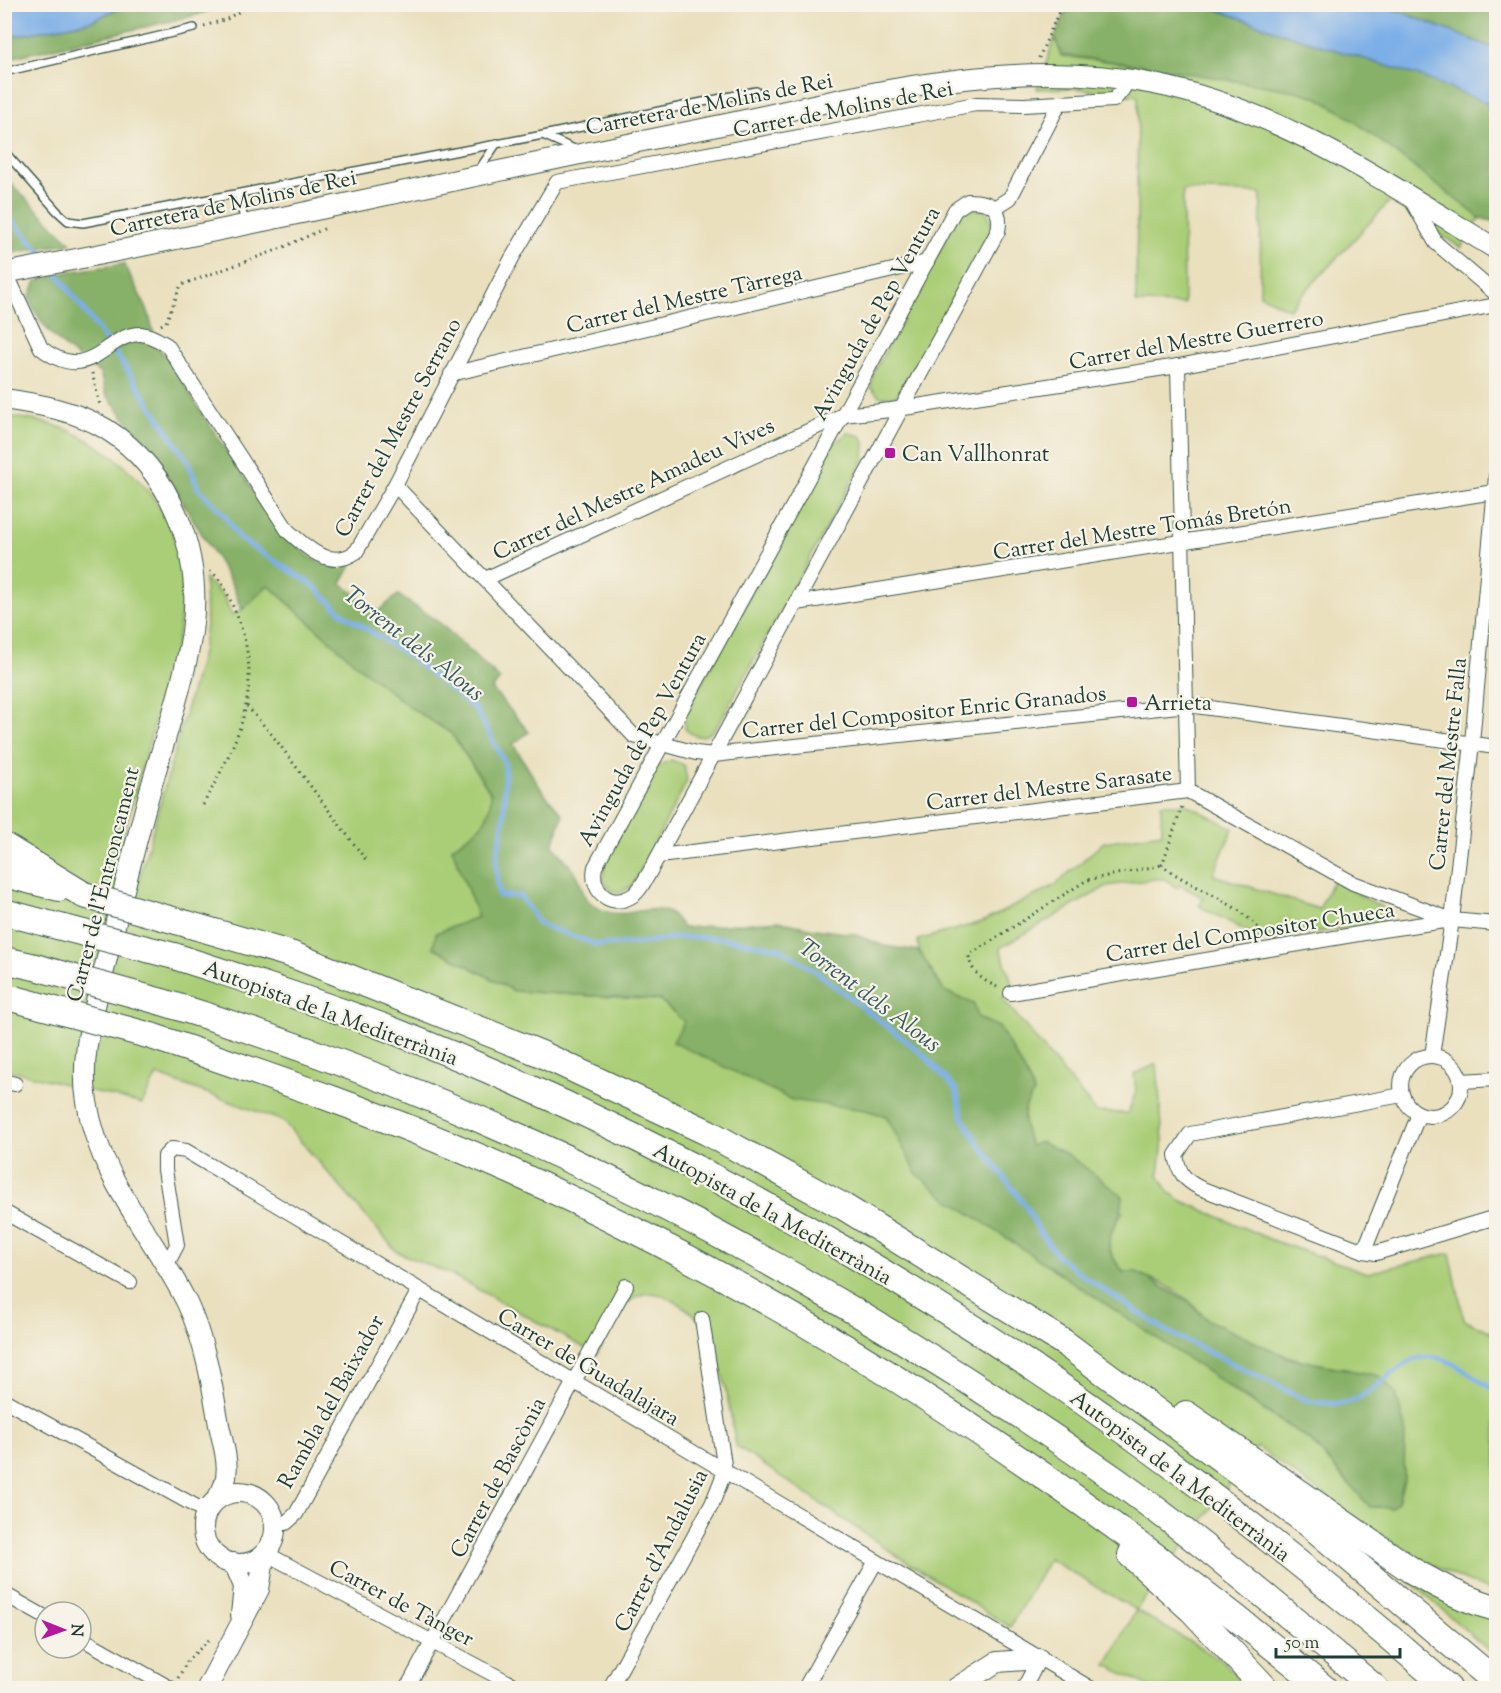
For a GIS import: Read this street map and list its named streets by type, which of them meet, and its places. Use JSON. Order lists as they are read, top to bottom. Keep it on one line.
{"streets":{"highway":["Autopista de la Mediterrània"],"street":["Carretera de Molins de Rei","Carrer de Molins de Rei","Carrer del Mestre Tàrrega","Avinguda de Pep Ventura","Carrer del Mestre Guerrero","Carrer del Mestre Serrano","Carrer del Mestre Amadeu Vives","Carrer del Mestre Tomás Bretón","Carrer del Compositor Enric Granados","Carrer del Mestre Falla","Carrer del Mestre Sarasate","Carrer de l'Entroncament","Carrer del Compositor Chueca","Carrer de Guadalajara","Rambla del Baixador","Carrer de Bascònia","Carrer d'Andalusia","Carrer de Tànger"]},"crossings":[["Carretera de Molins de Rei","Carrer de Molins de Rei"],["Carrer de Molins de Rei","Carrer del Mestre Serrano"],["Carrer del Mestre Tàrrega","Avinguda de Pep Ventura"],["Carrer del Mestre Tàrrega","Carrer del Mestre Serrano"],["Avinguda de Pep Ventura","Carrer del Mestre Guerrero"],["Avinguda de Pep Ventura","Carrer del Mestre Amadeu Vives"],["Avinguda de Pep Ventura","Carrer del Mestre Tomás Bretón"],["Avinguda de Pep Ventura","Carrer del Compositor Enric Granados"],["Avinguda de Pep Ventura","Carrer del Mestre Sarasate"],["Carrer del Mestre Guerrero","Carrer del Mestre Amadeu Vives"],["Carrer del Mestre Serrano","Carrer del Compositor Enric Granados"],["Carrer del Mestre Amadeu Vives","Carrer del Compositor Enric Granados"],["Carrer del Mestre Tomás Bretón","Carrer del Mestre Falla"],["Carrer del Compositor Enric Granados","Carrer del Mestre Falla"],["Carrer del Mestre Falla","Carrer del Mestre Sarasate"],["Carrer del Mestre Falla","Carrer del Compositor Chueca"],["Carrer del Mestre Sarasate","Carrer del Compositor Chueca"],["Carrer de l'Entroncament","Carrer de Guadalajara"],["Carrer de l'Entroncament","Rambla del Baixador"],["Carrer de l'Entroncament","Carrer de Tànger"],["Carrer de Guadalajara","Rambla del Baixador"],["Carrer de Guadalajara","Carrer de Bascònia"],["Carrer de Guadalajara","Carrer d'Andalusia"],["Rambla del Baixador","Carrer de Tànger"],["Carrer de Bascònia","Carrer de Tànger"]],"water":["Torrent dels Alous"],"places":{"transit":["Can Vallhonrat","Arrieta"]},"scale_bar":"50 m","north":"right"}
